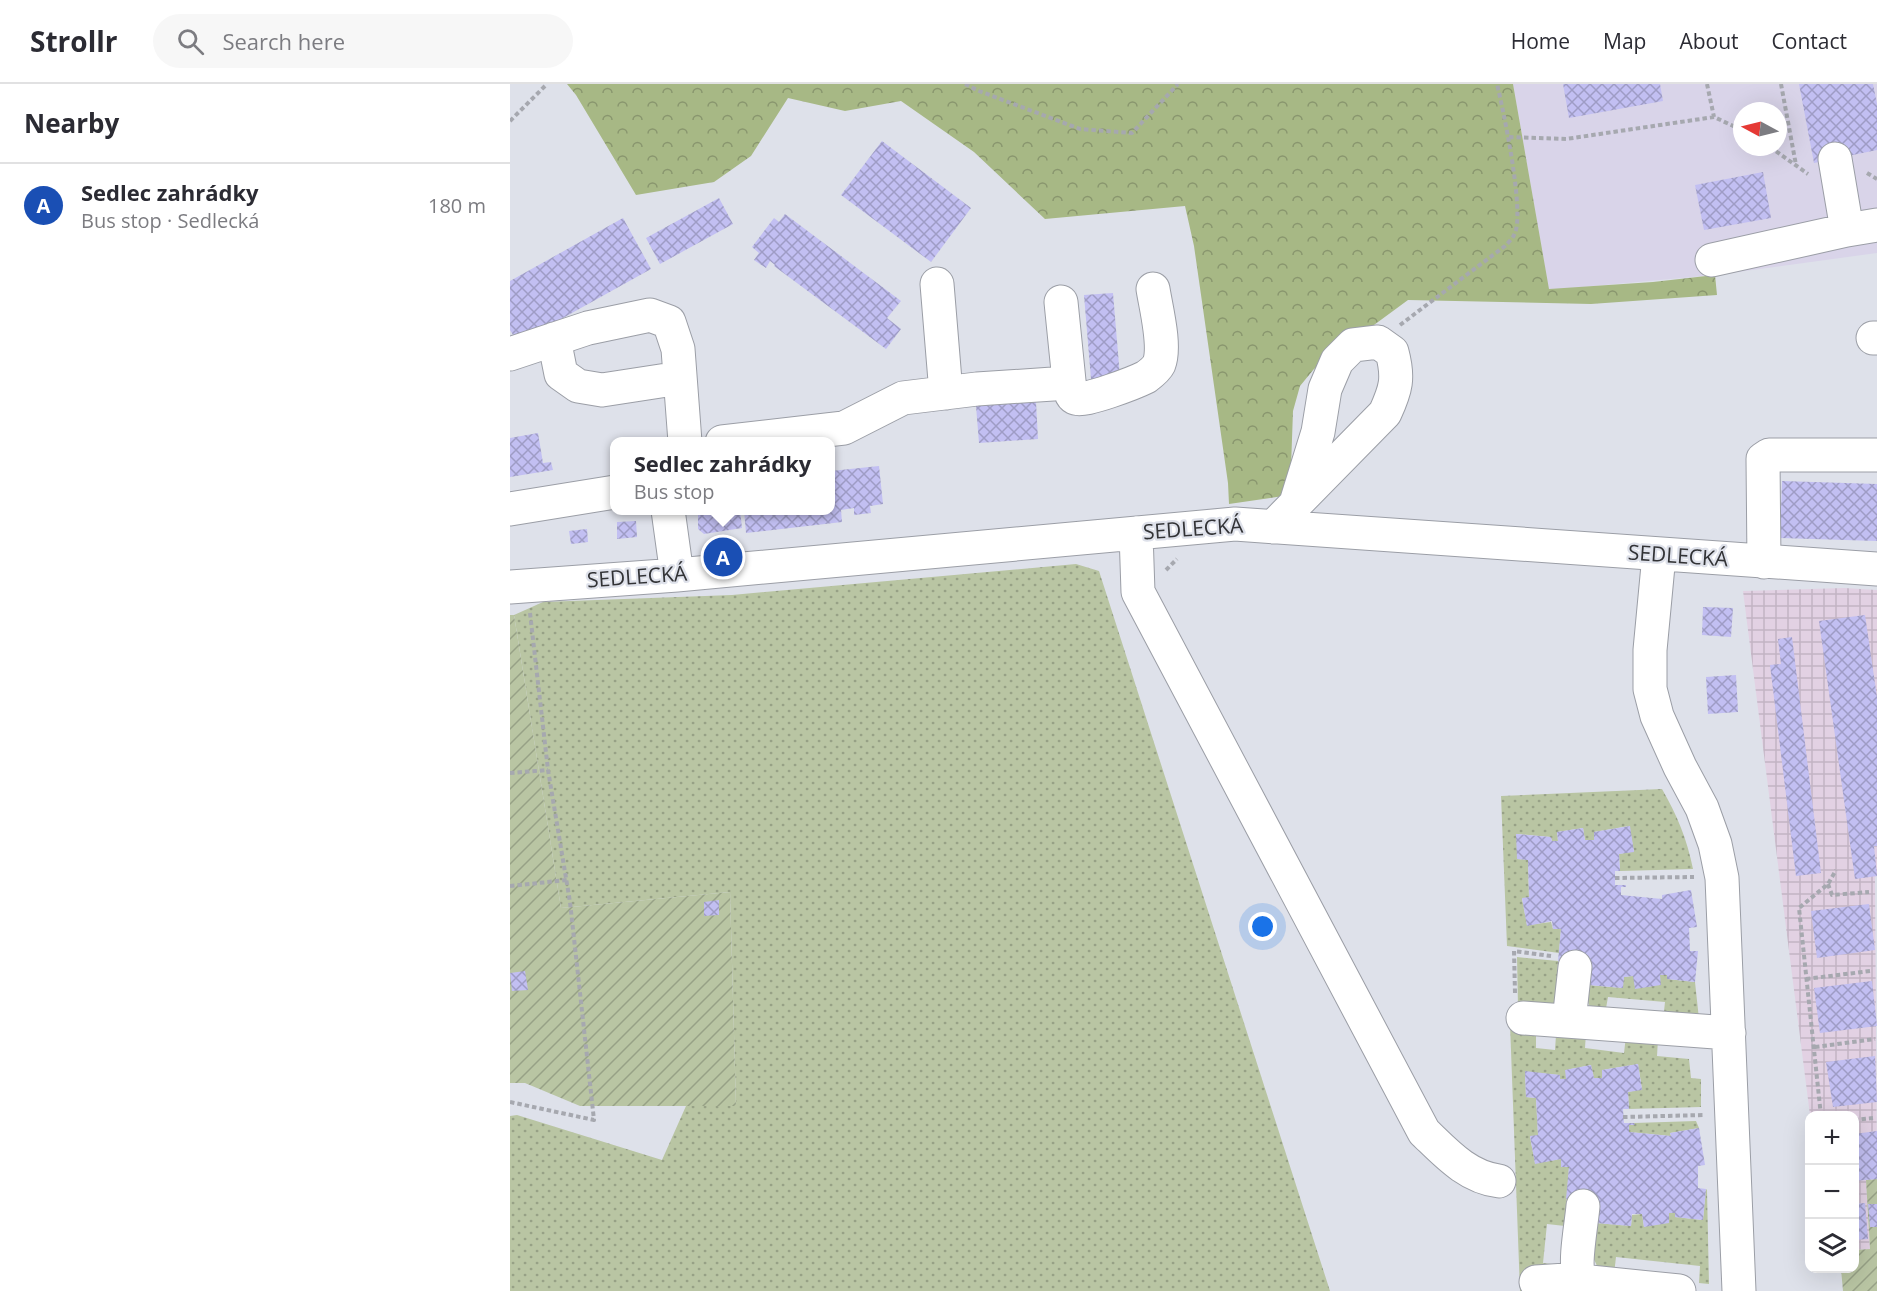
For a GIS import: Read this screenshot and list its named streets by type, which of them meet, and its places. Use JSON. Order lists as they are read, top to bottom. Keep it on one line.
{"streets":{"street":["SEDLECKÁ"]},"north":"left","page":{"header":"Strollr","search":"Search here","nav":["Home","Map","About","Contact"],"heading":"Nearby","list":[{"mark":"A","name":"Sedlec zahrádky","note":"Bus stop · Sedlecká","value":"180 m"}],"popup":["Sedlec zahrádky","Bus stop"],"pins":"A","map_buttons":["+","−"]}}
